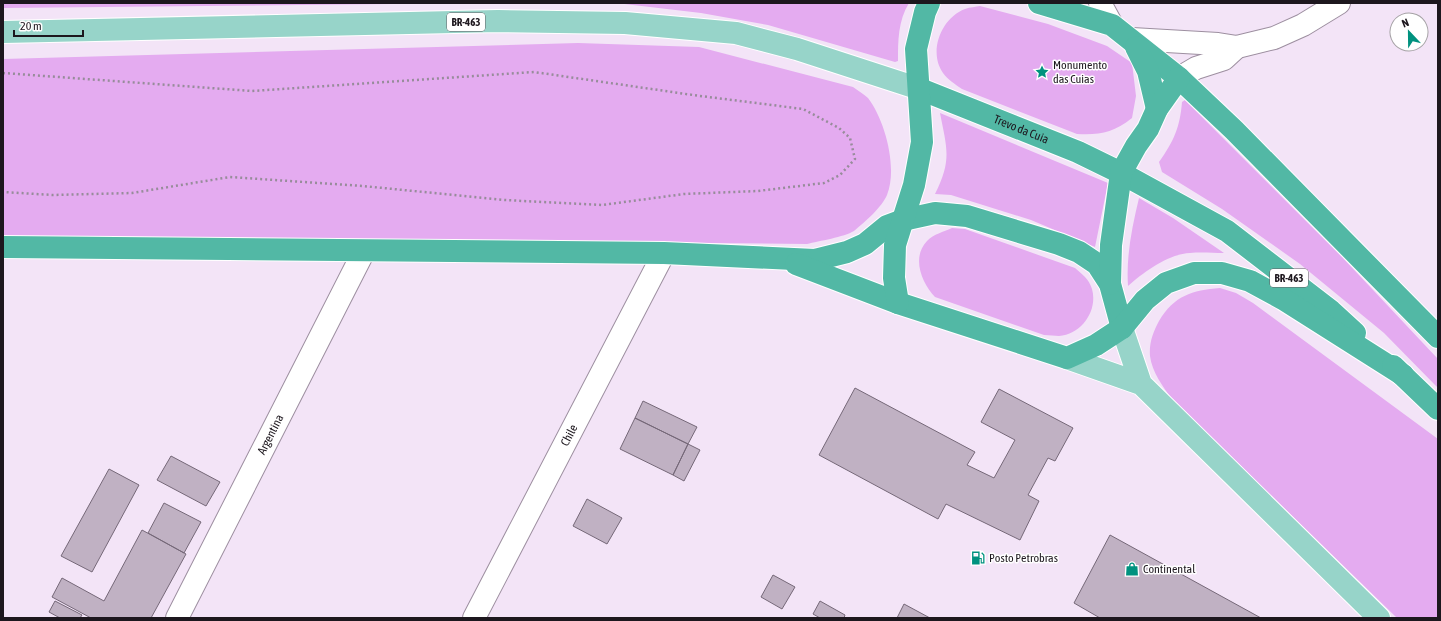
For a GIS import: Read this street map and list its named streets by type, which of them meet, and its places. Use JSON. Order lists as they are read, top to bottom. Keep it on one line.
{"streets":{"highway":["BR-463","Trevo da Cuia"],"street":["Argentina","Chile"]},"crossings":[["BR-463","Trevo da Cuia"]],"places":{"place":["Monumento das Cuias"],"fuel station":["Posto Petrobras"],"shop":["Continental"]},"scale_bar":"20 m","north":"top"}
